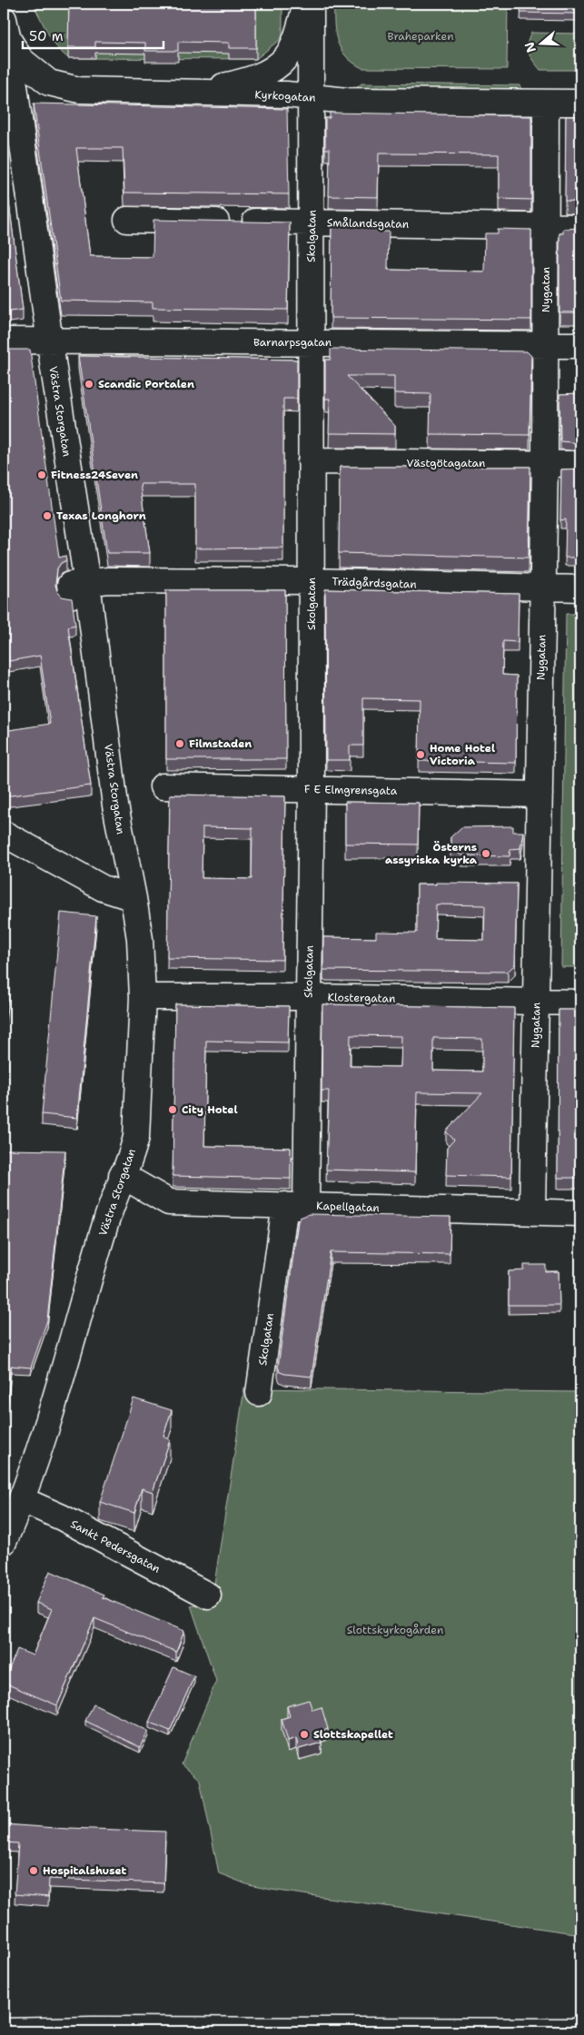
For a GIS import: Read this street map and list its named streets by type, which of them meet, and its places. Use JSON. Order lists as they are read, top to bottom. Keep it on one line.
{"streets":{"street":["Kyrkogatan","Smålandsgatan","Skolgatan","Nygatan","Barnarpsgatan","Västra Storgatan","Västgötagatan","Trädgårdsgatan","F E Elmgrensgata","Klostergatan","Kapellgatan","Sankt Pedersgatan"]},"crossings":[["Kyrkogatan","Skolgatan"],["Kyrkogatan","Nygatan"],["Kyrkogatan","Västra Storgatan"],["Smålandsgatan","Skolgatan"],["Smålandsgatan","Nygatan"],["Skolgatan","Barnarpsgatan"],["Skolgatan","Västgötagatan"],["Skolgatan","Trädgårdsgatan"],["Skolgatan","F E Elmgrensgata"],["Skolgatan","Klostergatan"],["Skolgatan","Kapellgatan"],["Nygatan","Barnarpsgatan"],["Nygatan","Västgötagatan"],["Nygatan","Trädgårdsgatan"],["Nygatan","F E Elmgrensgata"],["Nygatan","Klostergatan"],["Nygatan","Kapellgatan"],["Barnarpsgatan","Västra Storgatan"],["Västra Storgatan","Trädgårdsgatan"],["Västra Storgatan","Klostergatan"],["Västra Storgatan","Kapellgatan"],["Västra Storgatan","Sankt Pedersgatan"]],"parks":["Braheparken","Slottskyrkogården"],"places":["Scandic Portalen","Fitness24Seven","Texas Longhorn","Filmstaden","Home Hotel Victoria","Österns assyriska kyrka","City Hotel","Slottskapellet","Hospitalshuset"],"scale_bar":"50 m","north":"left"}
